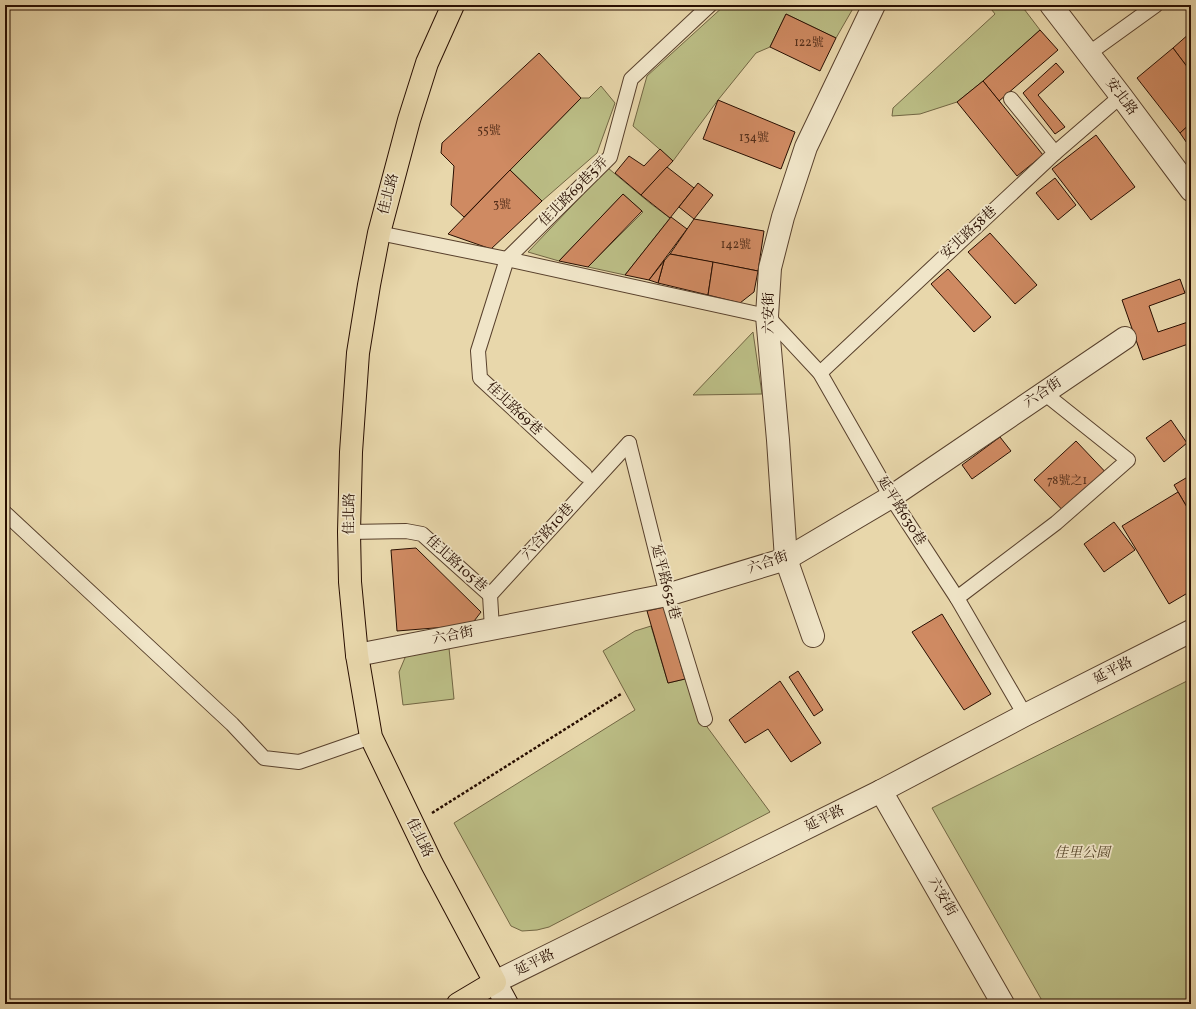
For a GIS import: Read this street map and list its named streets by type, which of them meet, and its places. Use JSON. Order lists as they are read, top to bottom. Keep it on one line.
{"streets":{"main road":["佳北路","延平路"],"street":["安北路","六安街","六合街"],"lane":["佳北路69巷5弄","安北路58巷","佳北路69巷","延平路630巷","六合路10巷","佳北路105巷","延平路652巷"]},"crossings":[["安北路","安北路58巷"],["佳北路69巷5弄","佳北路69巷"],["佳北路","六合街"],["佳北路","佳北路105巷"],["佳北路","延平路"],["安北路58巷","延平路630巷"],["六安街","六合街"],["六安街","延平路630巷"],["六安街","延平路"],["六合街","延平路630巷"],["六合街","延平路652巷"],["延平路630巷","延平路"],["六合路10巷","佳北路105巷"],["六合路10巷","延平路652巷"]],"parks":["佳里公園"],"house_numbers":["122號","55號","134號","3號","142號","78號之1"]}
